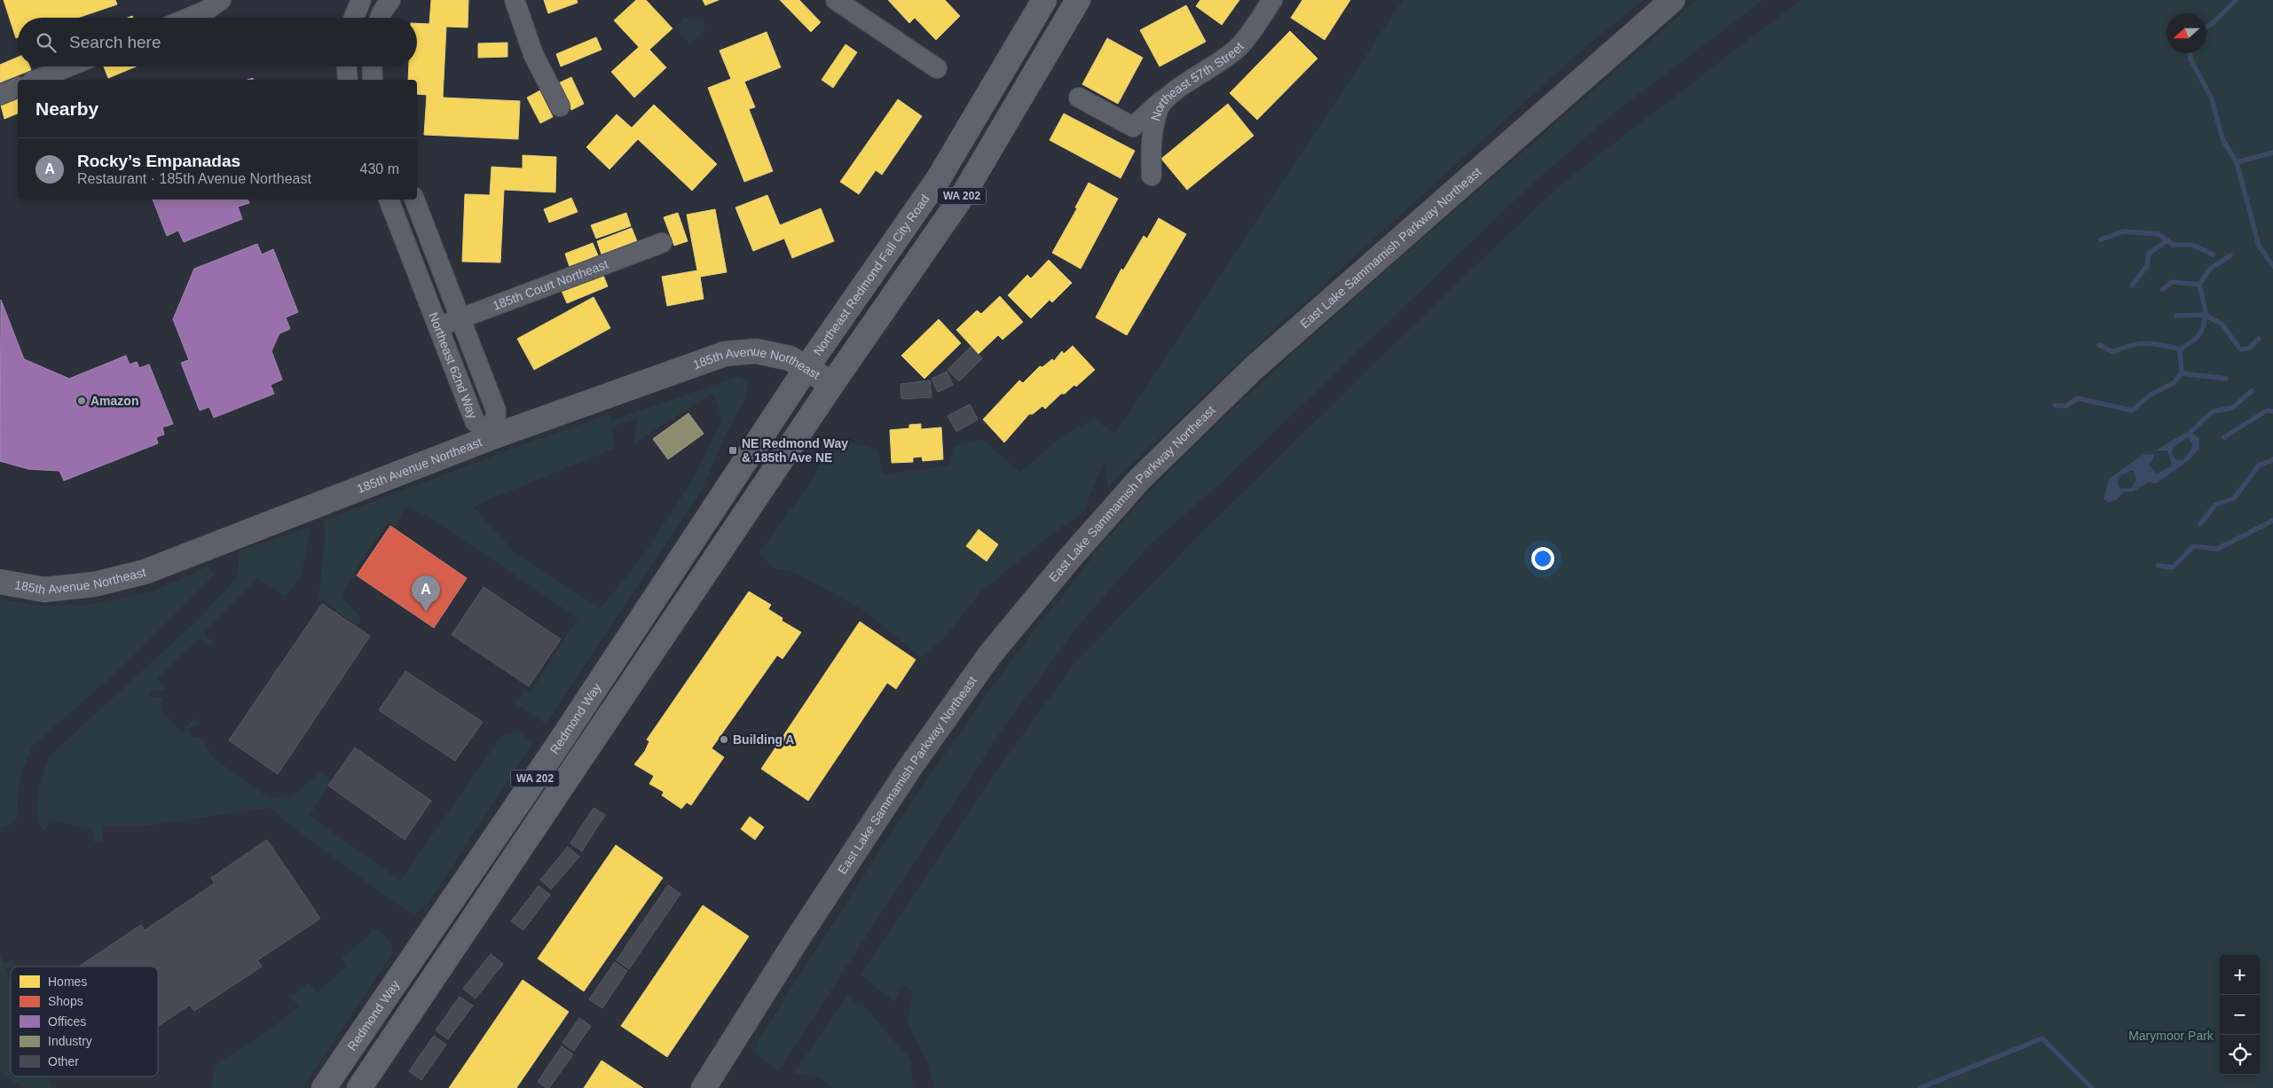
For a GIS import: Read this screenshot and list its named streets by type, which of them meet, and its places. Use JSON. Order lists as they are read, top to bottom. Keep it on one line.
{"streets":{"main road":["WA 202","East Lake Sammamish Parkway Northeast","Northeast Redmond Fall City Road","Redmond Way"],"street":["Northeast 57th Street","185th Court Northeast","Northeast 62nd Way","185th Avenue Northeast"]},"crossings":[["WA 202","185th Avenue Northeast"],["Northeast Redmond Fall City Road","185th Avenue Northeast"],["Northeast Redmond Fall City Road","Redmond Way"],["185th Court Northeast","Northeast 62nd Way"],["Northeast 62nd Way","185th Avenue Northeast"],["185th Avenue Northeast","Redmond Way"]],"parks":["Marymoor Park"],"places":{"other":["Amazon","Building A"],"transit":["NE Redmond Way & 185th Ave NE"]},"legend":["Homes","Shops","Offices","Industry","Other"],"north":"left","page":{"search":"Search here","heading":"Nearby","list":[{"mark":"A","name":"Rocky’s Empanadas","note":"Restaurant · 185th Avenue Northeast","value":"430 m"}],"pins":"A","map_buttons":["+","−"]}}
